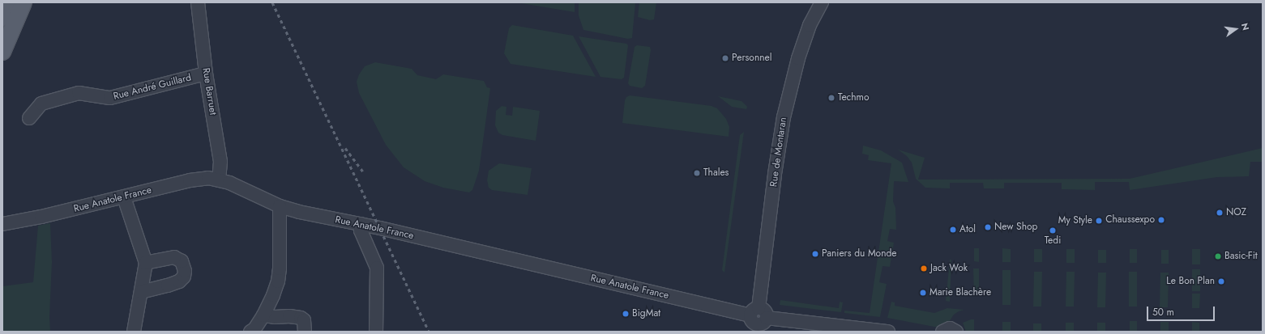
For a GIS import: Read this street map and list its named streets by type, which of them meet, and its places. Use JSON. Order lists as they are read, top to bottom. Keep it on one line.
{"streets":{"street":["Rue André Guillard","Rue Barruet","Rue de Montaran","Rue Anatole France"]},"crossings":[["Rue André Guillard","Rue Barruet"],["Rue Barruet","Rue Anatole France"],["Rue de Montaran","Rue Anatole France"]],"places":["Personnel","Techmo","Thales","NOZ","Chaussexpo","My Style","New Shop","Atol","Tedi","Paniers du Monde","Basic-Fit","Jack Wok","Le Bon Plan","Marie Blachère","BigMat"],"scale_bar":"50 m","north":"right"}
